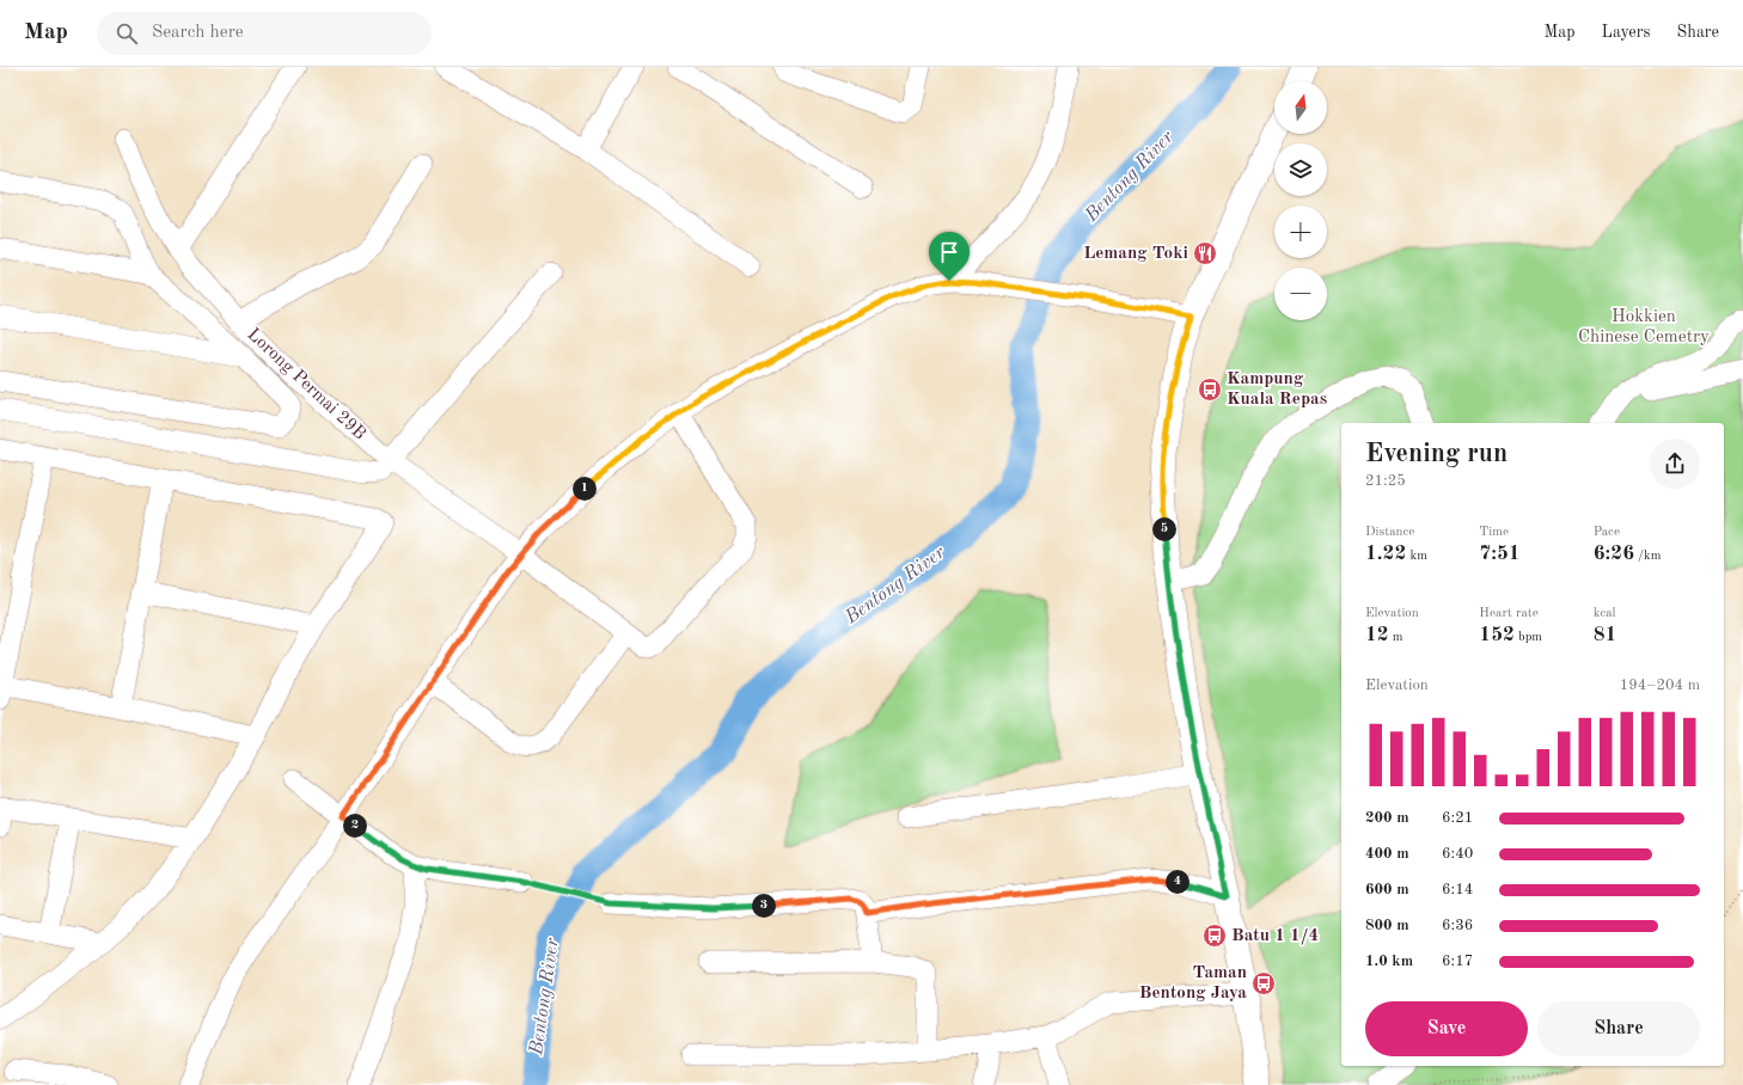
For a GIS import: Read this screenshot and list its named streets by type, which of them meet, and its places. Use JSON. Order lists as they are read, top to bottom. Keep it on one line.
{"streets":{"street":["Lorong Permai 29B"]},"water":["Bentong River"],"parks":["Hokkien Chinese Cemetry"],"places":{"restaurant":["Lemang Toki"],"bus stop":["Kampung Kuala Repas","Batu 1 1/4","Taman Bentong Jaya"]},"north":"top","page":{"header":"Map","search":"Search here","nav":["Map","Layers","Share"],"map_buttons":["+","−"],"heading":["Evening run","21:25"],"pins":["1","5","2","4","3"],"stats":[["Distance","1.22 km"],["Time","7:51"],["Pace","6:26 /km"],["Elevation","12 m"],["Heart rate","152 bpm"],["kcal","81"]],"chart":["Elevation","194–204 m"],"list":[{"name":"200 m","note":"6:21"},{"name":"400 m","note":"6:40"},{"name":"600 m","note":"6:14"},{"name":"800 m","note":"6:36"},{"name":"1.0 km","note":"6:17"}],"buttons":["Save","Share"]}}
